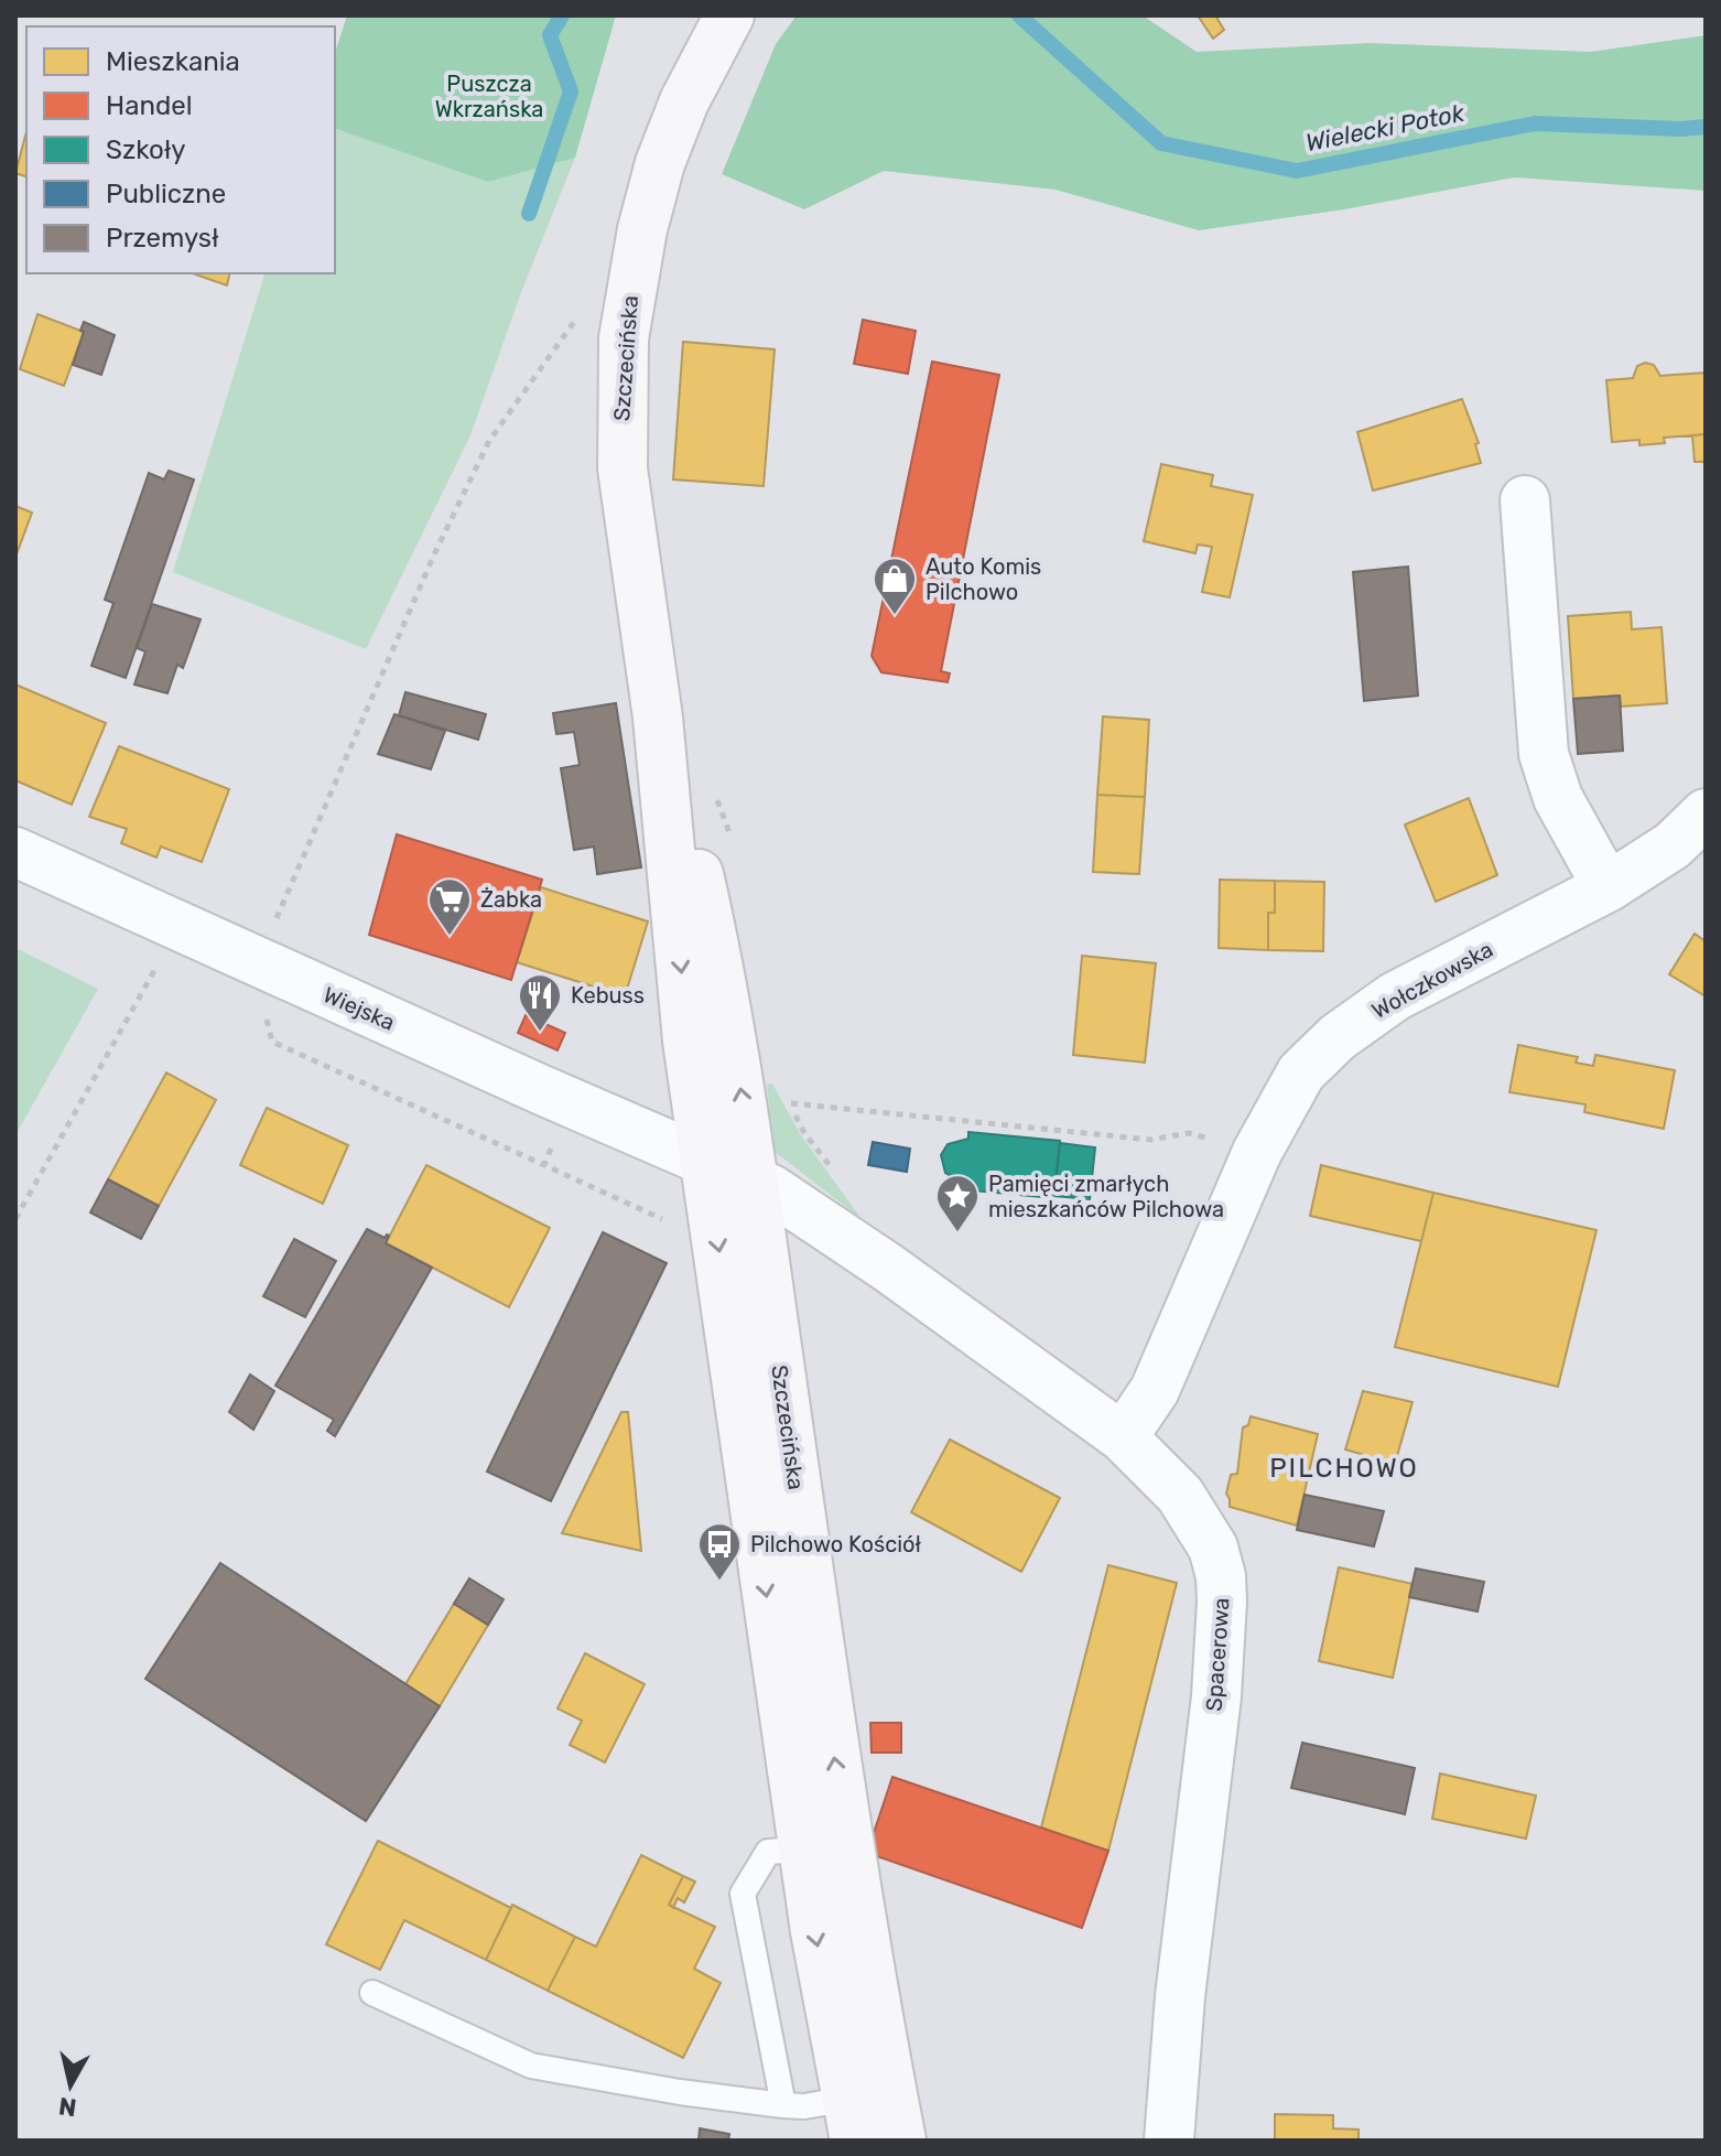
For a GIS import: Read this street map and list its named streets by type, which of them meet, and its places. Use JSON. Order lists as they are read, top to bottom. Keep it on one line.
{"streets":{"main road":["Szczecińska"],"street":["Wołczkowska","Wiejska","Spacerowa"]},"crossings":[["Szczecińska","Wiejska"],["Szczecińska","Spacerowa"],["Wołczkowska","Spacerowa"],["Wiejska","Spacerowa"]],"districts":["PILCHOWO"],"water":["Wielecki Potok"],"parks":["Puszcza Wkrzańska"],"places":{"shop":["Auto Komis Pilchowo"],"supermarket":["Żabka"],"restaurant":["Kebuss"],"place":["Pamięci zmarłych mieszkańców Pilchowa"],"bus stop":["Pilchowo Kościół"]},"legend":["Mieszkania","Handel","Szkoły","Publiczne","Przemysł"],"north":"bottom"}
